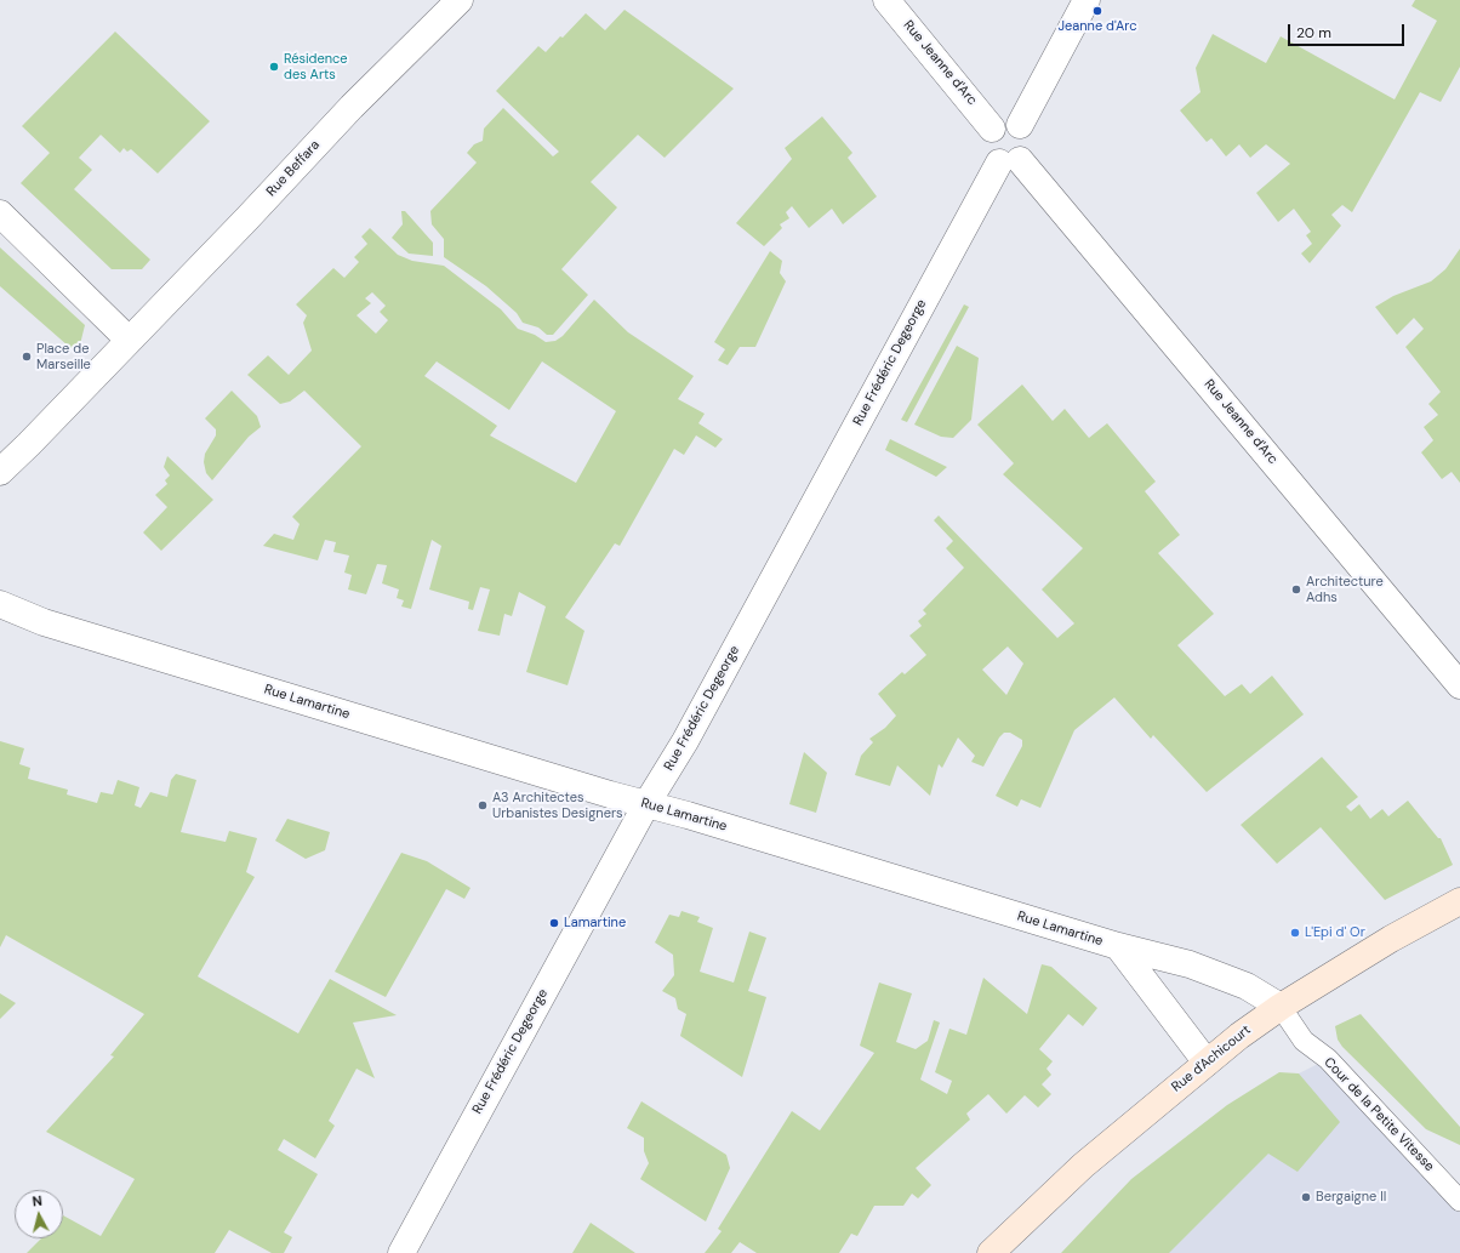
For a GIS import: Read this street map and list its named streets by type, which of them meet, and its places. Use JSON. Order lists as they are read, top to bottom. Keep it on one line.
{"streets":{"street":["Rue Jeanne d'Arc","Rue Beffara","Rue Frédéric Degeorge","Rue Lamartine","Rue d'Achicourt"],"lane":["Cour de la Petite Vitesse"]},"crossings":[["Rue Jeanne d'Arc","Rue Frédéric Degeorge"],["Rue Frédéric Degeorge","Rue Lamartine"],["Rue Lamartine","Rue d'Achicourt"],["Rue Lamartine","Cour de la Petite Vitesse"],["Rue d'Achicourt","Cour de la Petite Vitesse"]],"places":["Jeanne d'Arc","Résidence des Arts","Place de Marseille","Architecture Adhs","A3 Architectes Urbanistes Designers","Lamartine","L'Epi d' Or","Bergaigne II"],"scale_bar":"20 m","north":"top"}
